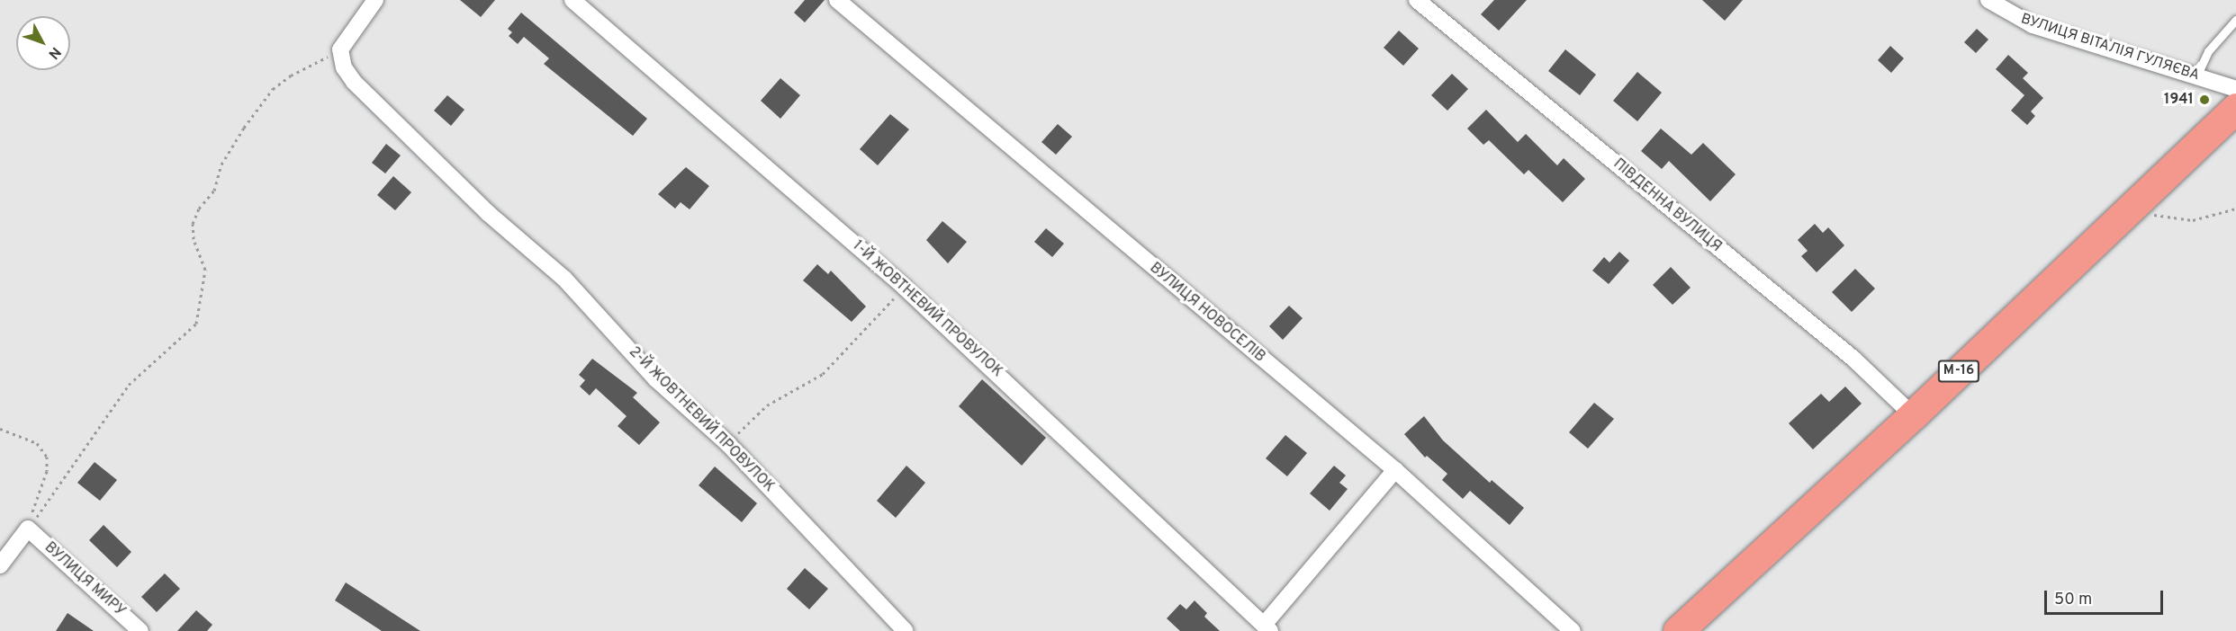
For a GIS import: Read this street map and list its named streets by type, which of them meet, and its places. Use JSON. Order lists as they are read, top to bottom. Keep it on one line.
{"streets":{"highway":["М-16"],"street":["ВУЛИЦЯ ВІТАЛІЯ ГУЛЯЄВА","ПІВДЕННА ВУЛИЦЯ","1-Й ЖОВТНЕВИЙ ПРОВУЛОК","ВУЛИЦЯ НОВОСЕЛІВ","2-Й ЖОВТНЕВИЙ ПРОВУЛОК","ВУЛИЦЯ МИРУ"]},"crossings":[["ПІВДЕННА ВУЛИЦЯ","М-16"]],"places":["1941"],"scale_bar":"50 m","north":"bottom right"}
